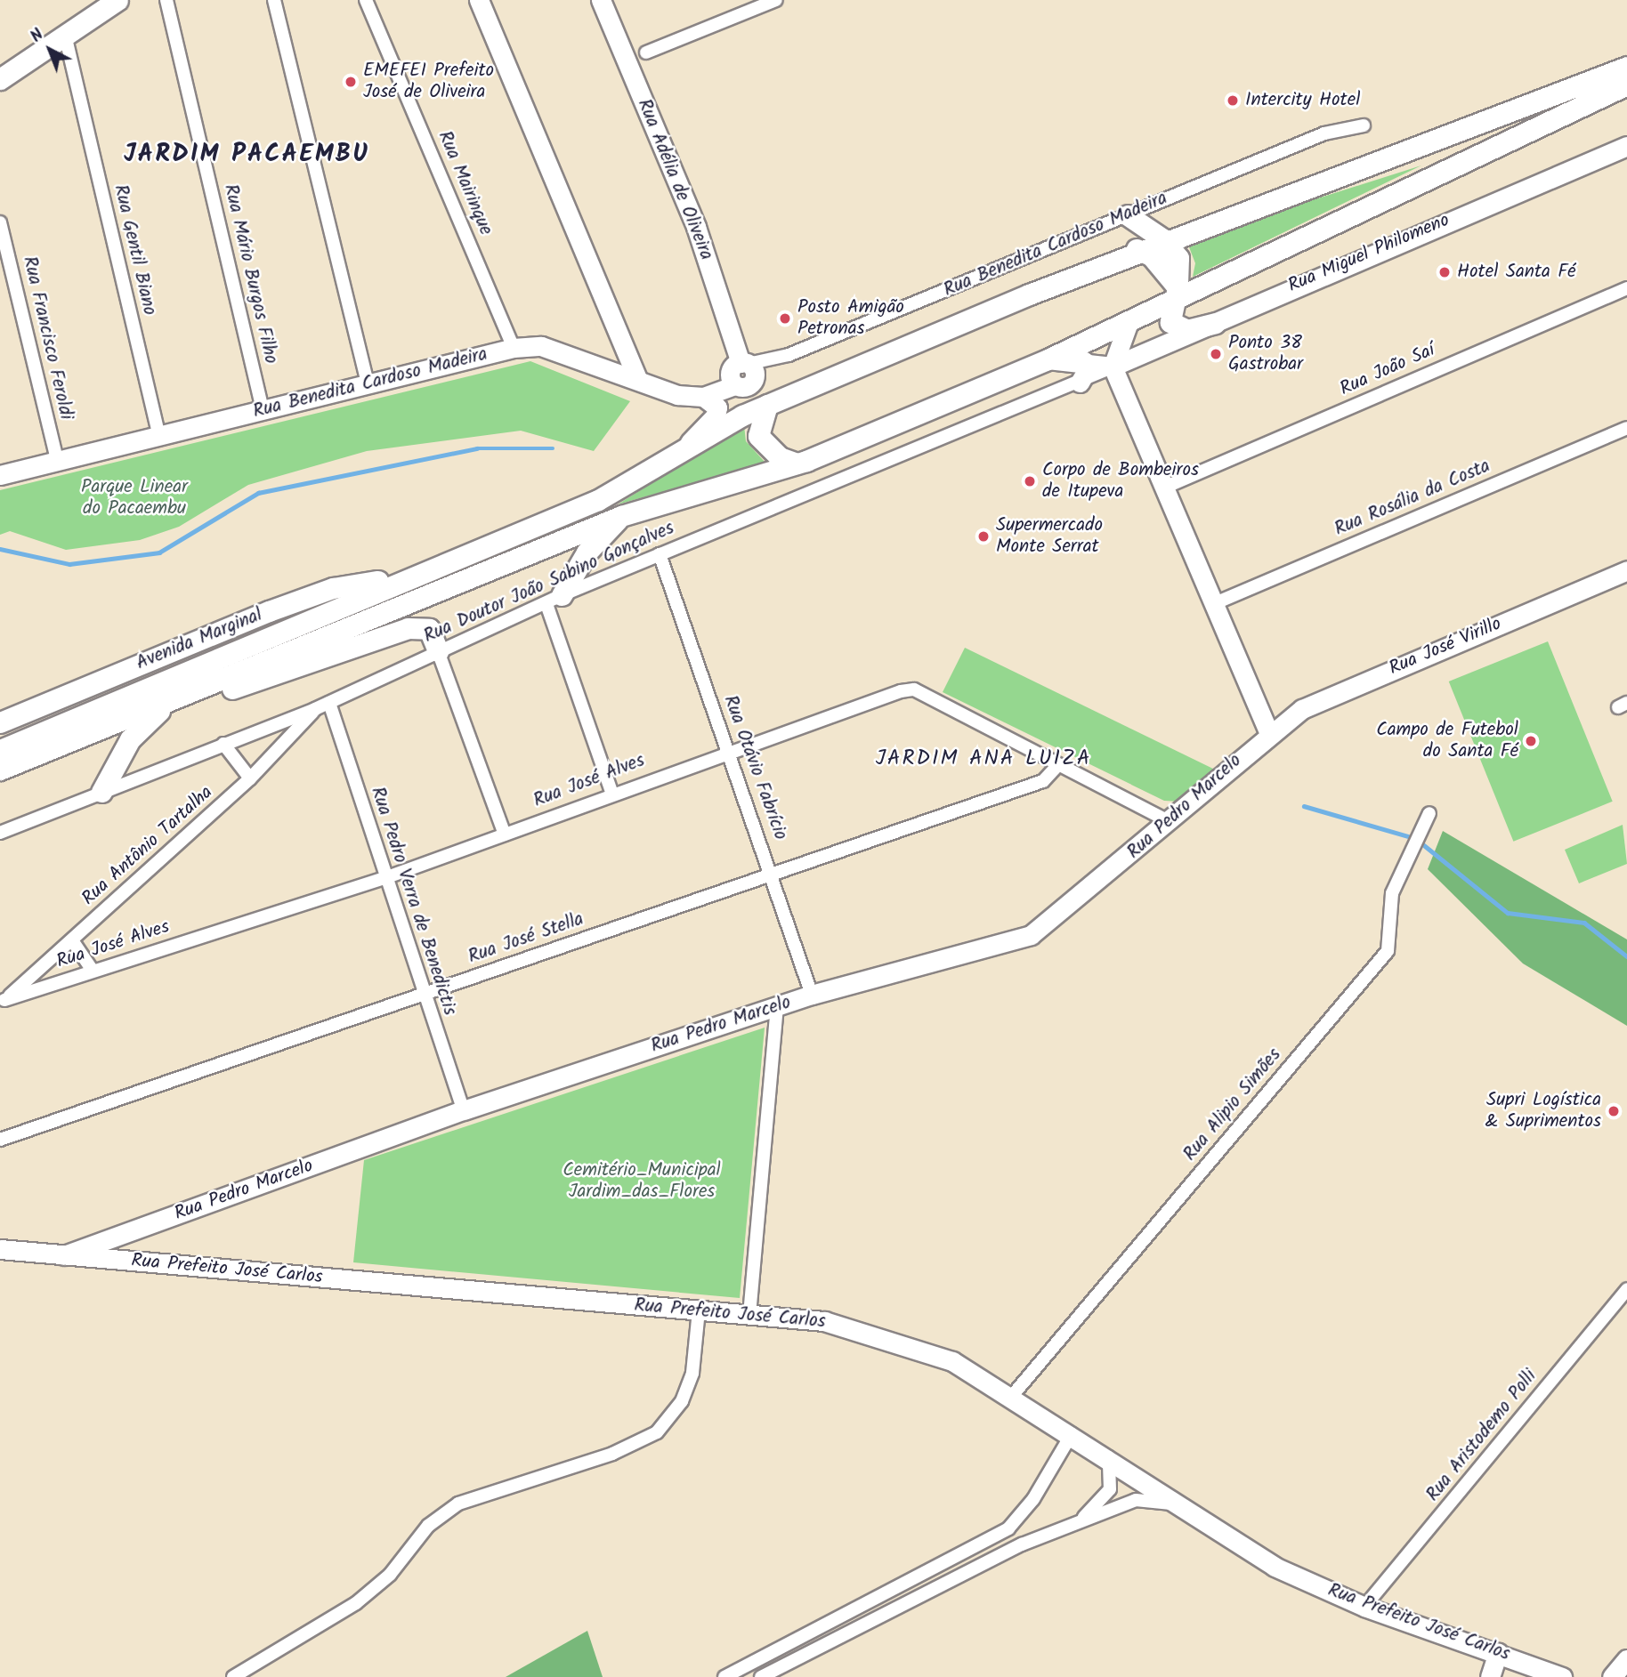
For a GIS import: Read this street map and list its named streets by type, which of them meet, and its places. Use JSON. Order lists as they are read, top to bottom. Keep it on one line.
{"streets":{"main road":["Avenida Marginal"],"street":["Rua Adélia de Oliveira","Rua Mairinque","Rua Benedita Cardoso Madeira","Rua Gentil Biano","Rua Miguel Philomeno","Rua Mário Burgos Filho","Rua Francisco Feroldi","Rua João Saí","Rua Rosália da Costa","Rua Doutor João Sabino Gonçalves","Rua José Virillo","Rua Otávio Fabrício","Rua José Alves","Rua Pedro Marcelo","Rua Antônio Tartalha","Rua Pedro Verra de Benedictis","Rua José Stella","Rua Alipio Simões","Rua Prefeito José Carlos","Rua Aristodemo Polli"]},"crossings":[["Rua Adélia de Oliveira","Rua Benedita Cardoso Madeira"],["Rua Mairinque","Rua Benedita Cardoso Madeira"],["Rua Benedita Cardoso Madeira","Rua Gentil Biano"],["Rua Benedita Cardoso Madeira","Rua Mário Burgos Filho"],["Rua Benedita Cardoso Madeira","Rua Francisco Feroldi"],["Rua Miguel Philomeno","Rua Doutor João Sabino Gonçalves"],["Rua Doutor João Sabino Gonçalves","Rua Otávio Fabrício"],["Rua Doutor João Sabino Gonçalves","Rua Antônio Tartalha"],["Rua Doutor João Sabino Gonçalves","Rua Pedro Verra de Benedictis"],["Rua José Virillo","Rua Pedro Marcelo"],["Rua Otávio Fabrício","Rua José Alves"],["Rua Otávio Fabrício","Rua Pedro Marcelo"],["Rua Otávio Fabrício","Rua José Stella"],["Rua José Alves","Rua Pedro Marcelo"],["Rua José Alves","Rua Antônio Tartalha"],["Rua José Alves","Rua Pedro Verra de Benedictis"],["Rua José Alves","Rua José Stella"],["Rua Pedro Marcelo","Rua Pedro Verra de Benedictis"],["Rua Pedro Marcelo","Rua Prefeito José Carlos"],["Rua Pedro Verra de Benedictis","Rua José Stella"],["Rua Alipio Simões","Rua Prefeito José Carlos"],["Rua Prefeito José Carlos","Rua Aristodemo Polli"]],"districts":["JARDIM PACAEMBU","JARDIM ANA LUIZA"],"parks":["Parque Linear do Pacaembu","Cemitério_Municipal Jardim_das_Flores"],"places":["EMEFEI Prefeito José de Oliveira","Intercity Hotel","Hotel Santa Fé","Posto Amigão Petronas","Ponto 38 Gastrobar","Corpo de Bombeiros de Itupeva","Supermercado Monte Serrat","Campo de Futebol do Santa Fé","Supri Logística & Suprimentos"],"north":"top left"}
